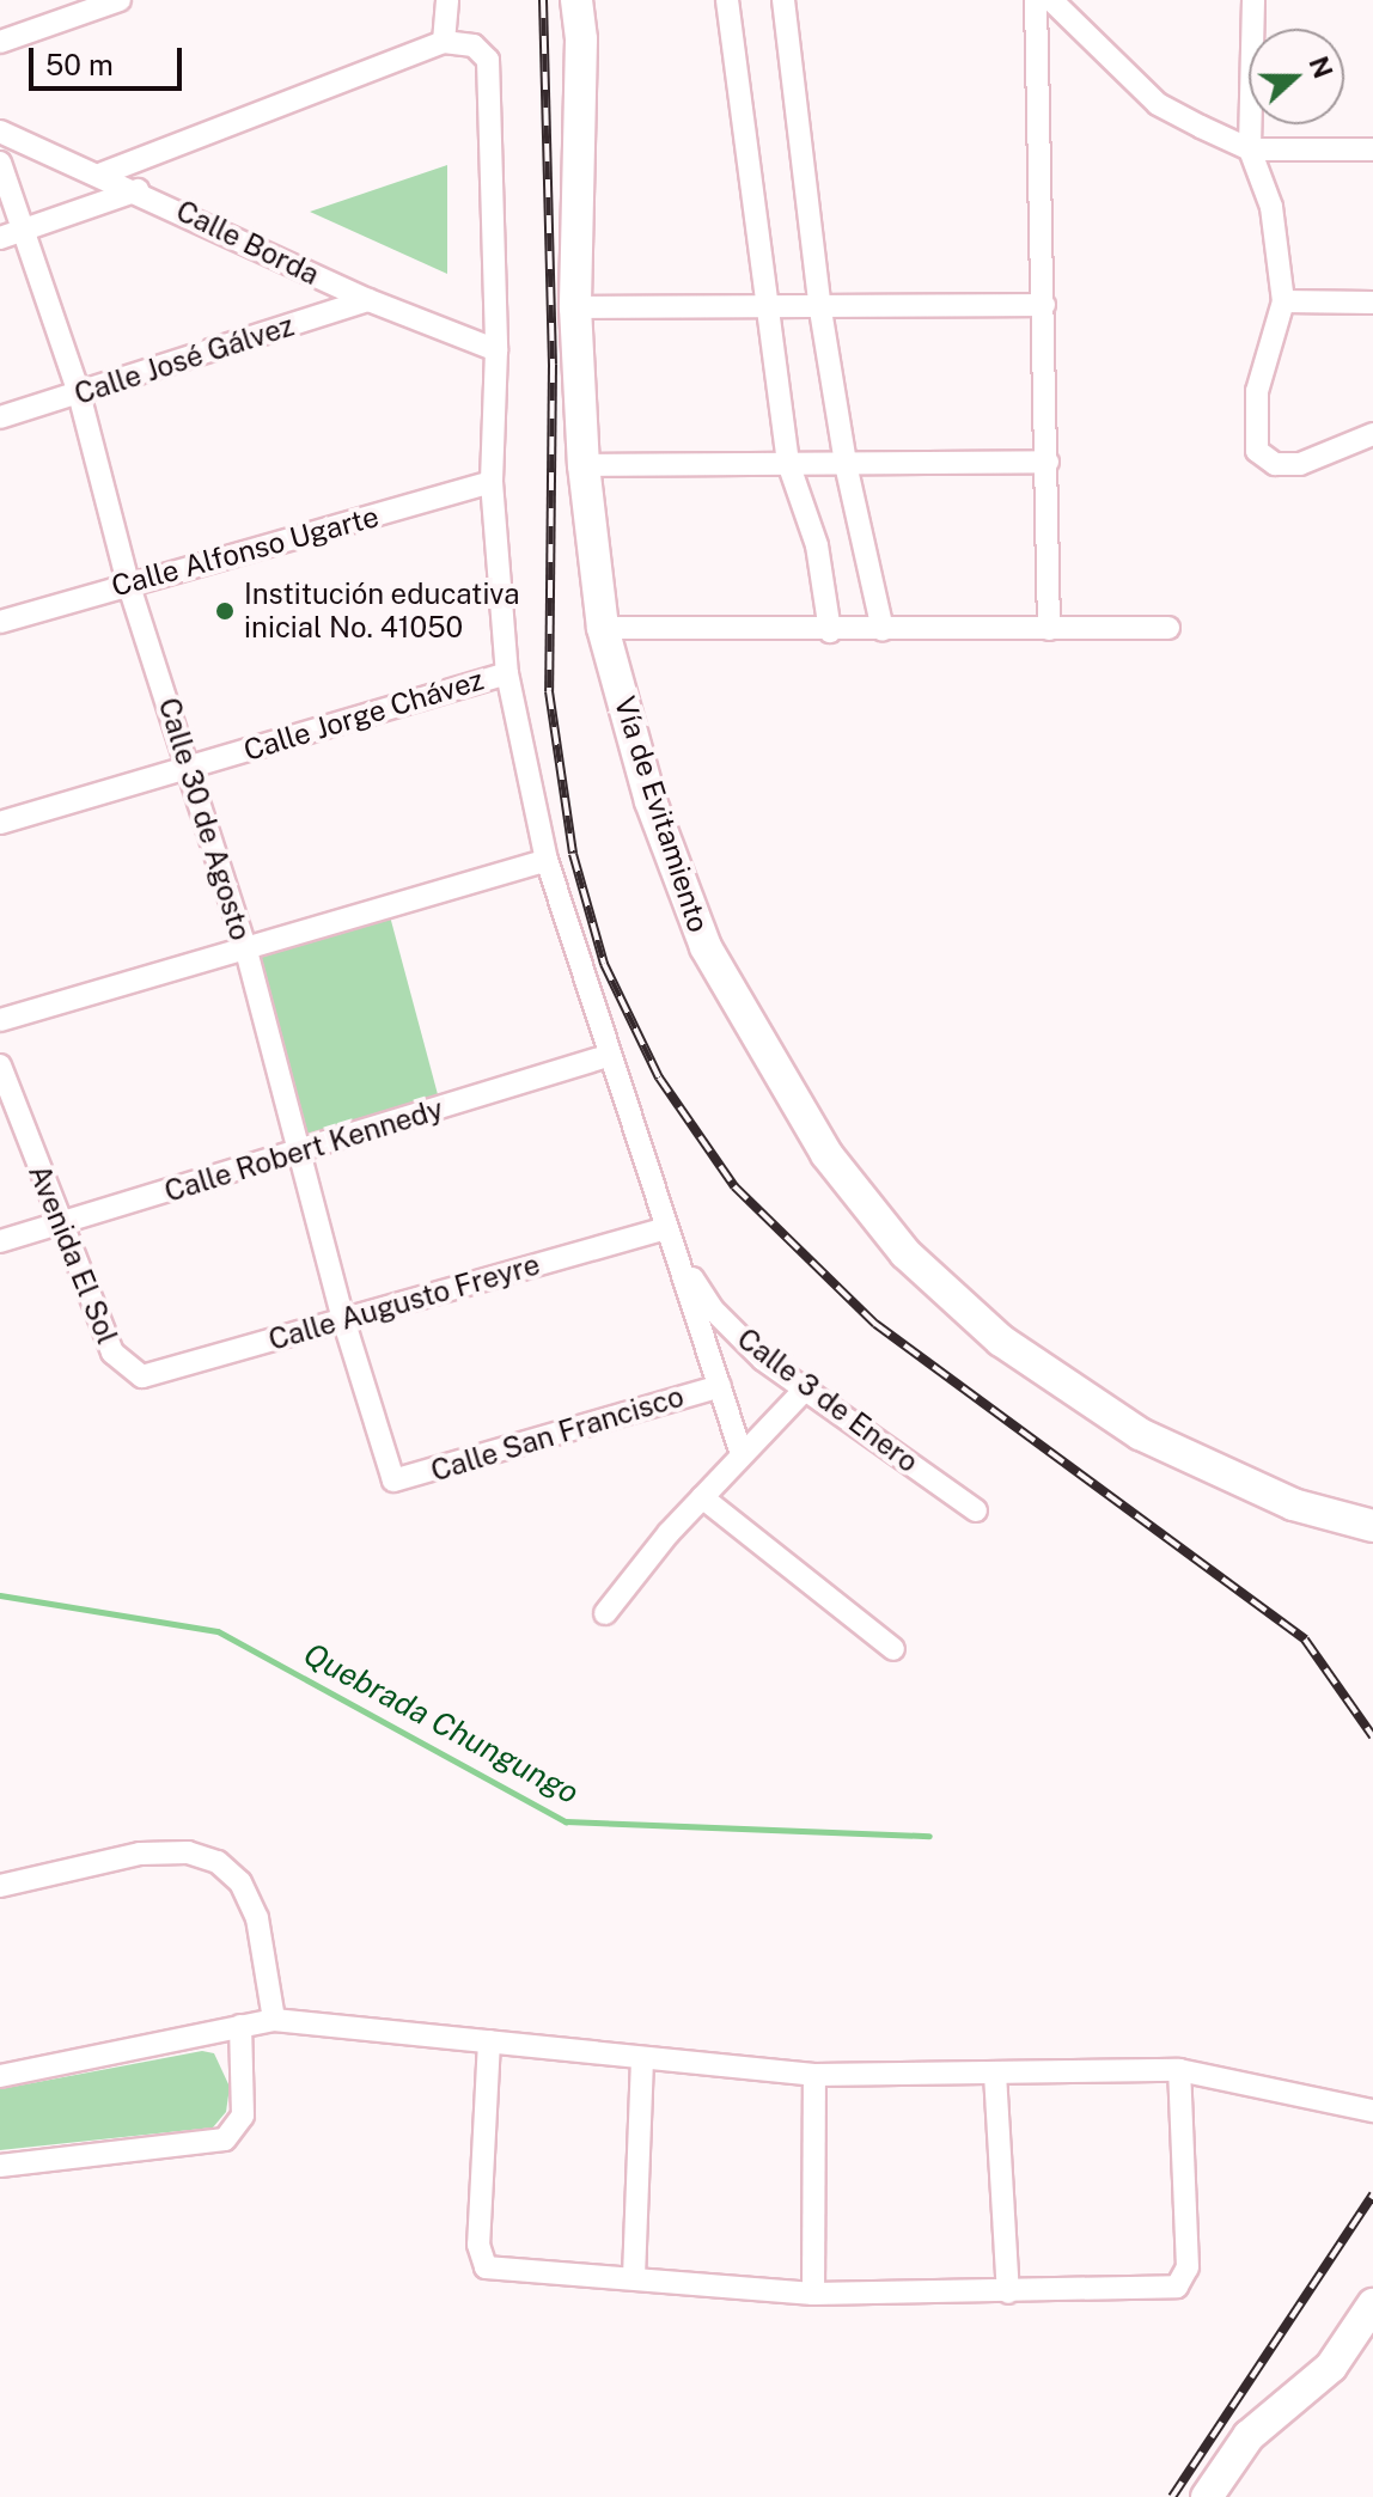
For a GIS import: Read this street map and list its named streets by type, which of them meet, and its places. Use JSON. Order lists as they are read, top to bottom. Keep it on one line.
{"streets":{"main road":["Vía de Evitamiento"],"street":["Calle Borda","Calle José Gálvez","Calle Alfonso Ugarte","Calle Jorge Chávez","Calle 30 de Agosto","Calle Robert Kennedy","Avenida El Sol","Calle Augusto Freyre","Calle 3 de Enero","Calle San Francisco"]},"crossings":[["Calle Borda","Calle José Gálvez"],["Calle José Gálvez","Calle 30 de Agosto"],["Calle Alfonso Ugarte","Calle 30 de Agosto"],["Calle Jorge Chávez","Calle 30 de Agosto"],["Calle 30 de Agosto","Calle Robert Kennedy"],["Calle 30 de Agosto","Calle Augusto Freyre"],["Calle 30 de Agosto","Calle San Francisco"],["Calle Robert Kennedy","Avenida El Sol"],["Avenida El Sol","Calle Augusto Freyre"],["Calle Augusto Freyre","Calle 3 de Enero"]],"water":["Quebrada Chungungo"],"places":["Institución educativa inicial No. 41050"],"scale_bar":"50 m","north":"right"}
